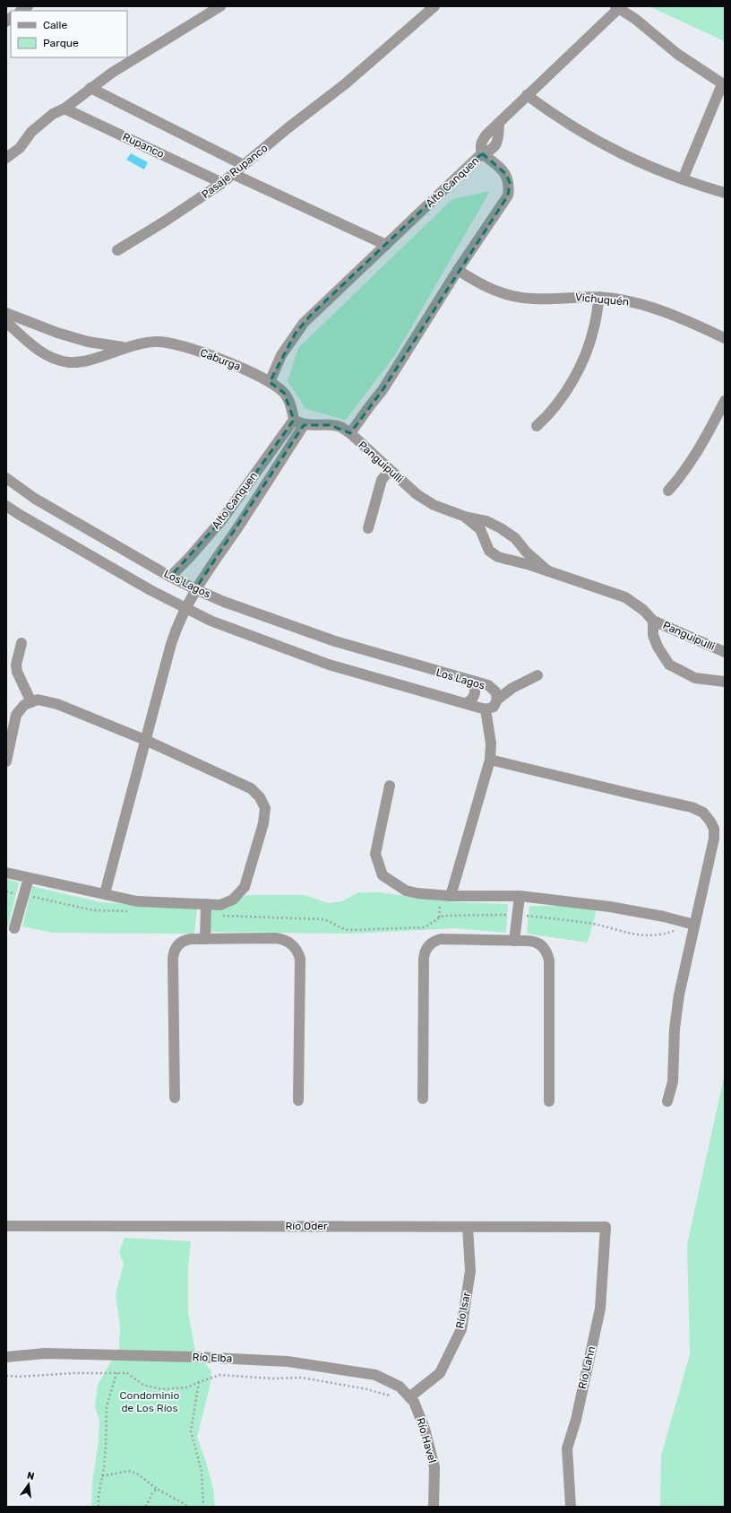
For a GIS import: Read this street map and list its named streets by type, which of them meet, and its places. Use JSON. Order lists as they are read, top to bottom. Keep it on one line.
{"streets":{"street":["Rupanco","Pasaje Rupanco","Alto Canquen","Vichuquén","Caburga","Panguipulli","Los Lagos","Río Oder","Río Isar","Río Elba","Río Lahn","Río Havel"]},"crossings":[["Rupanco","Pasaje Rupanco"],["Alto Canquen","Vichuquén"],["Alto Canquen","Caburga"],["Alto Canquen","Panguipulli"],["Alto Canquen","Los Lagos"],["Caburga","Panguipulli"],["Río Oder","Río Isar"],["Río Oder","Río Lahn"],["Río Isar","Río Elba"],["Río Isar","Río Havel"],["Río Elba","Río Havel"]],"parks":["Condominio de Los Ríos"],"legend":["Calle","Parque"],"north":"top"}
